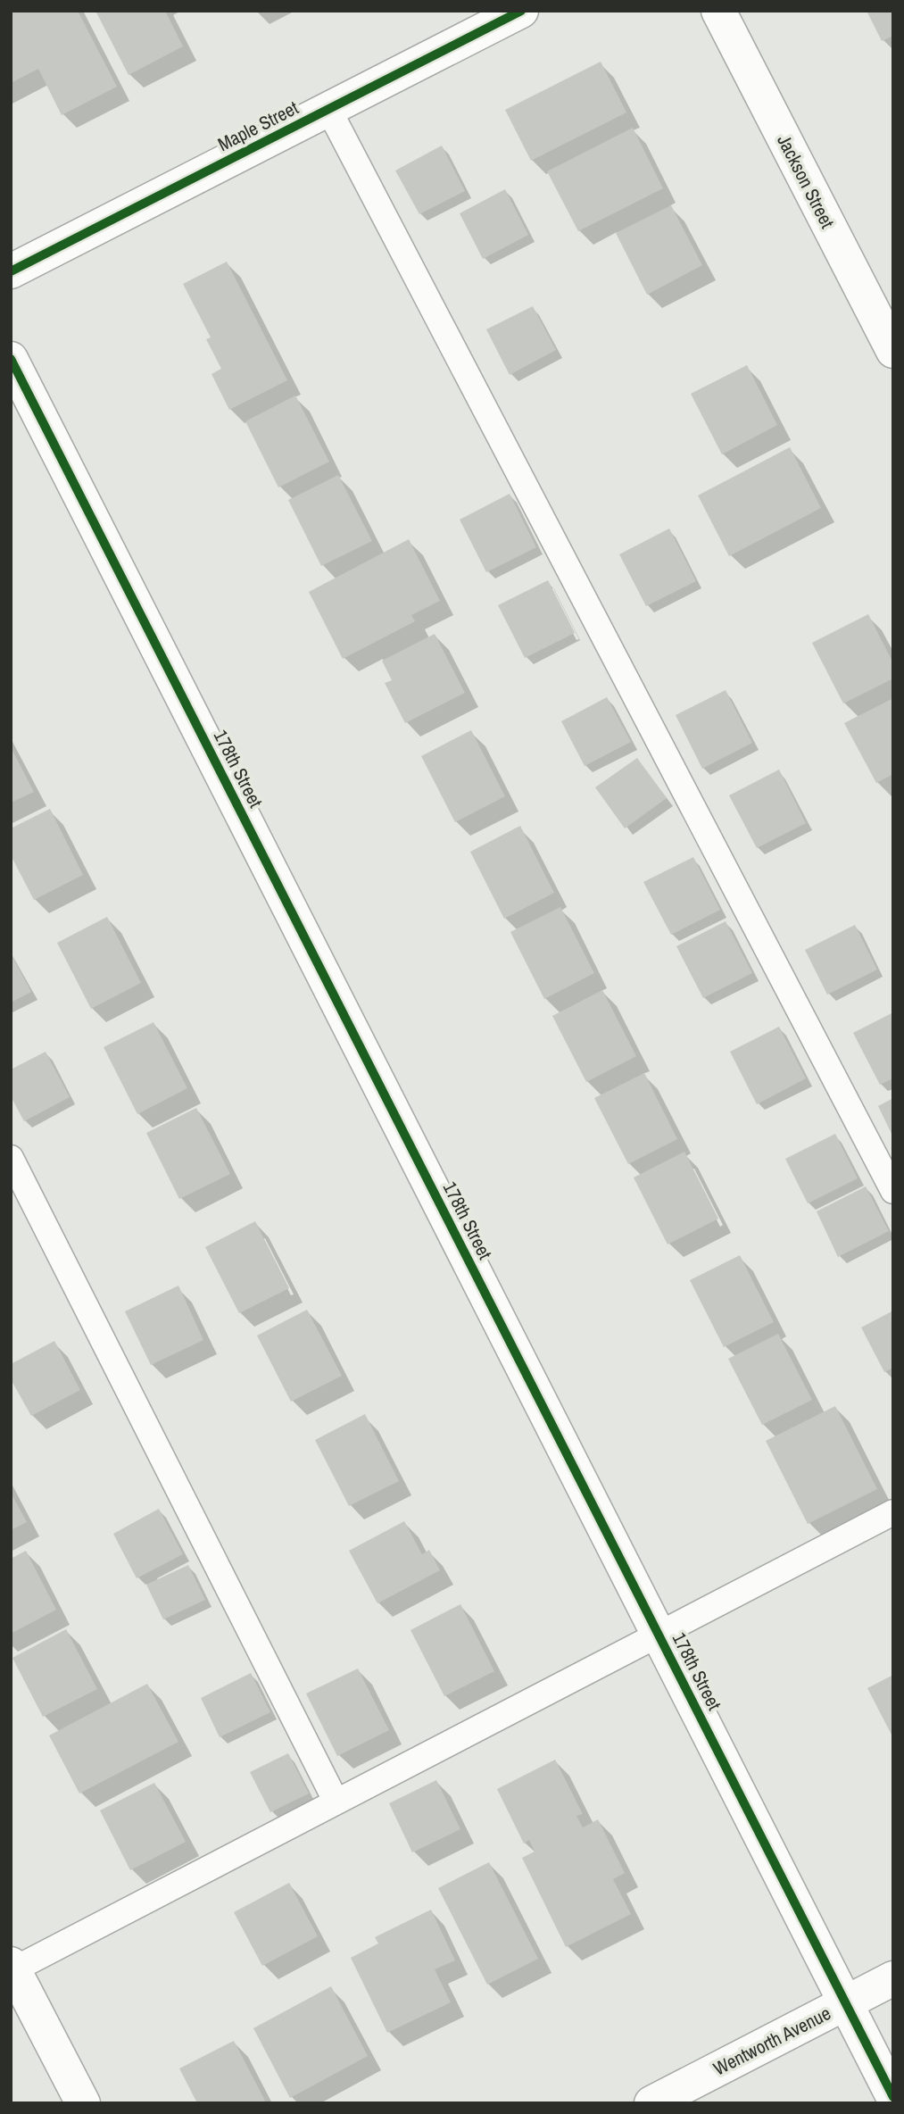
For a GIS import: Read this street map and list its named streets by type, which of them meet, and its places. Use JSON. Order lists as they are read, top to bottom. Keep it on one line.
{"streets":{"street":["Maple Street","Jackson Street","178th Street","Wentworth Avenue"]},"crossings":[["178th Street","Wentworth Avenue"]]}
